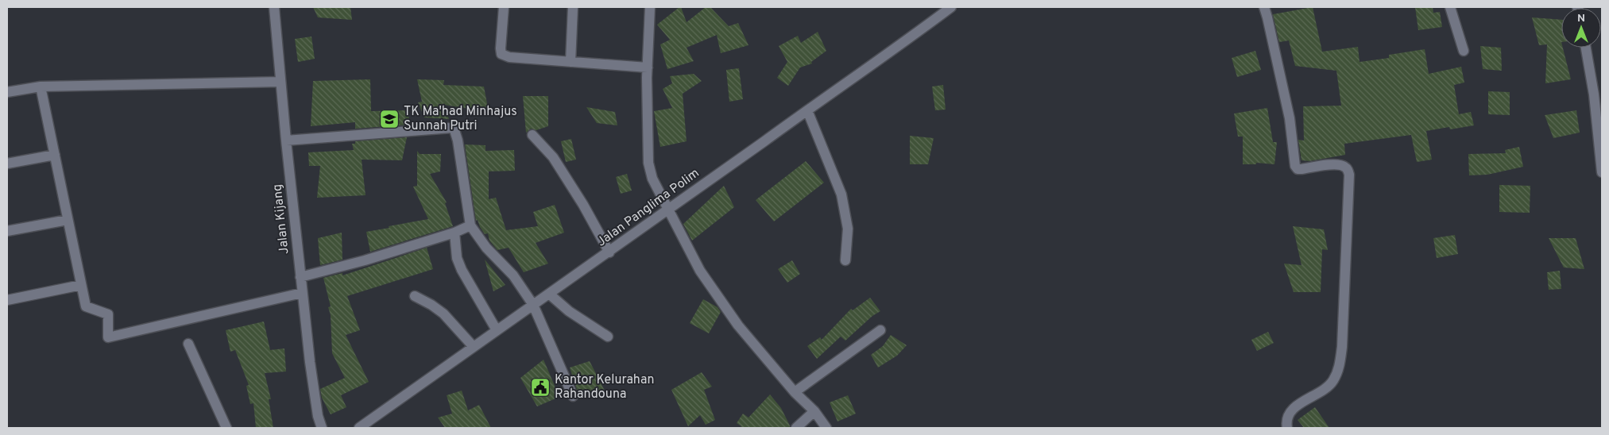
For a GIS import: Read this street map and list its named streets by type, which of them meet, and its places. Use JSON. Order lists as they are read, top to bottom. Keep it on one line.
{"streets":{"street":["Jalan Panglima Polim","Jalan Kijang"]},"places":{"school or university":["TK Ma'had Minhajus Sunnah Putri"],"public building":["Kantor Kelurahan Rahandouna"]},"north":"top"}
